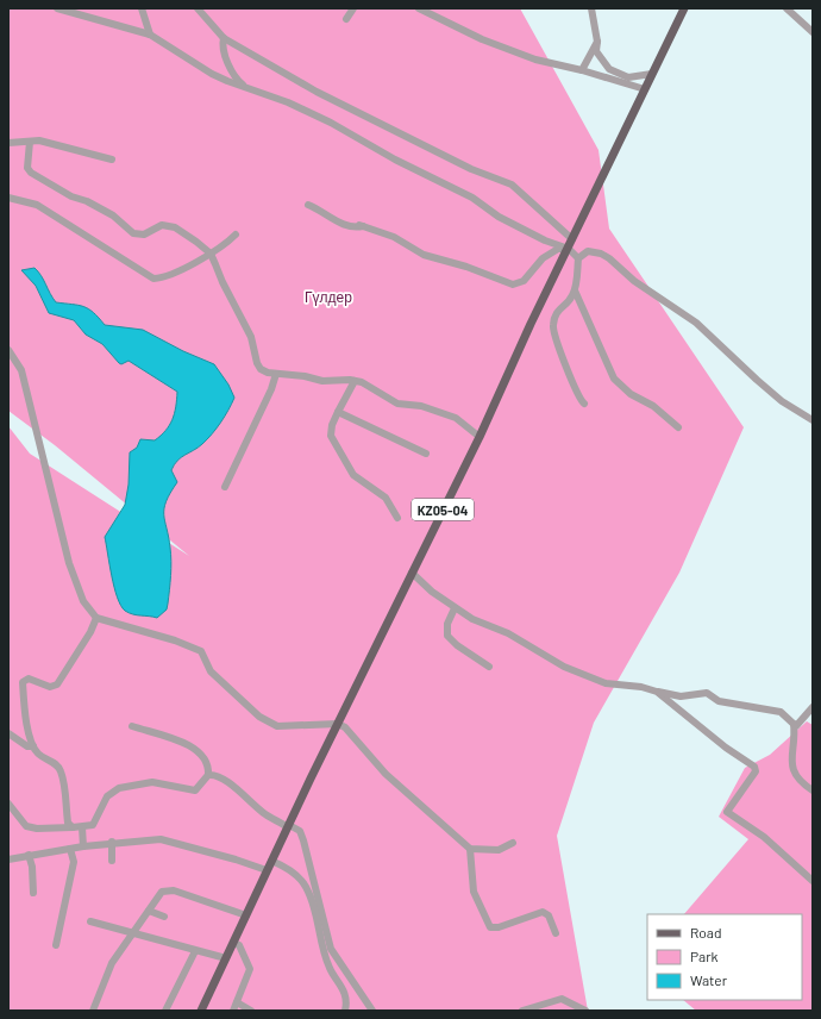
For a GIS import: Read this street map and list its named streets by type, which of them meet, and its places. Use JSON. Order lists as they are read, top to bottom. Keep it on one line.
{"streets":{"main road":["KZ05-04"]},"parks":["Гүлдер"],"legend":["Road","Park","Water"]}
